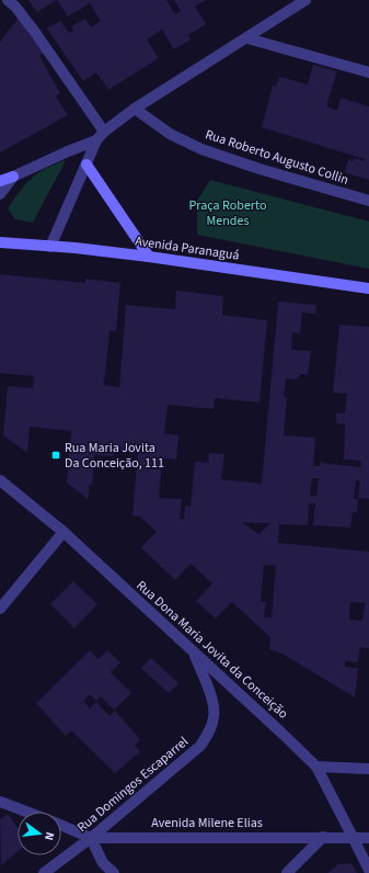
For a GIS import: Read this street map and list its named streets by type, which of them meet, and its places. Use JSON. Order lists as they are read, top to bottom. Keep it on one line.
{"streets":{"main road":["Avenida Paranaguá"],"street":["Rua Roberto Augusto Collin","Rua Dona Maria Jovita da Conceição","Rua Domingos Escaparrel","Avenida Milene Elias"]},"crossings":[["Rua Dona Maria Jovita da Conceição","Rua Domingos Escaparrel"],["Rua Dona Maria Jovita da Conceição","Avenida Milene Elias"],["Rua Domingos Escaparrel","Avenida Milene Elias"]],"parks":["Praça Roberto Mendes"],"places":{"transit":["Rua Maria Jovita Da Conceição, 111"]},"north":"right"}
